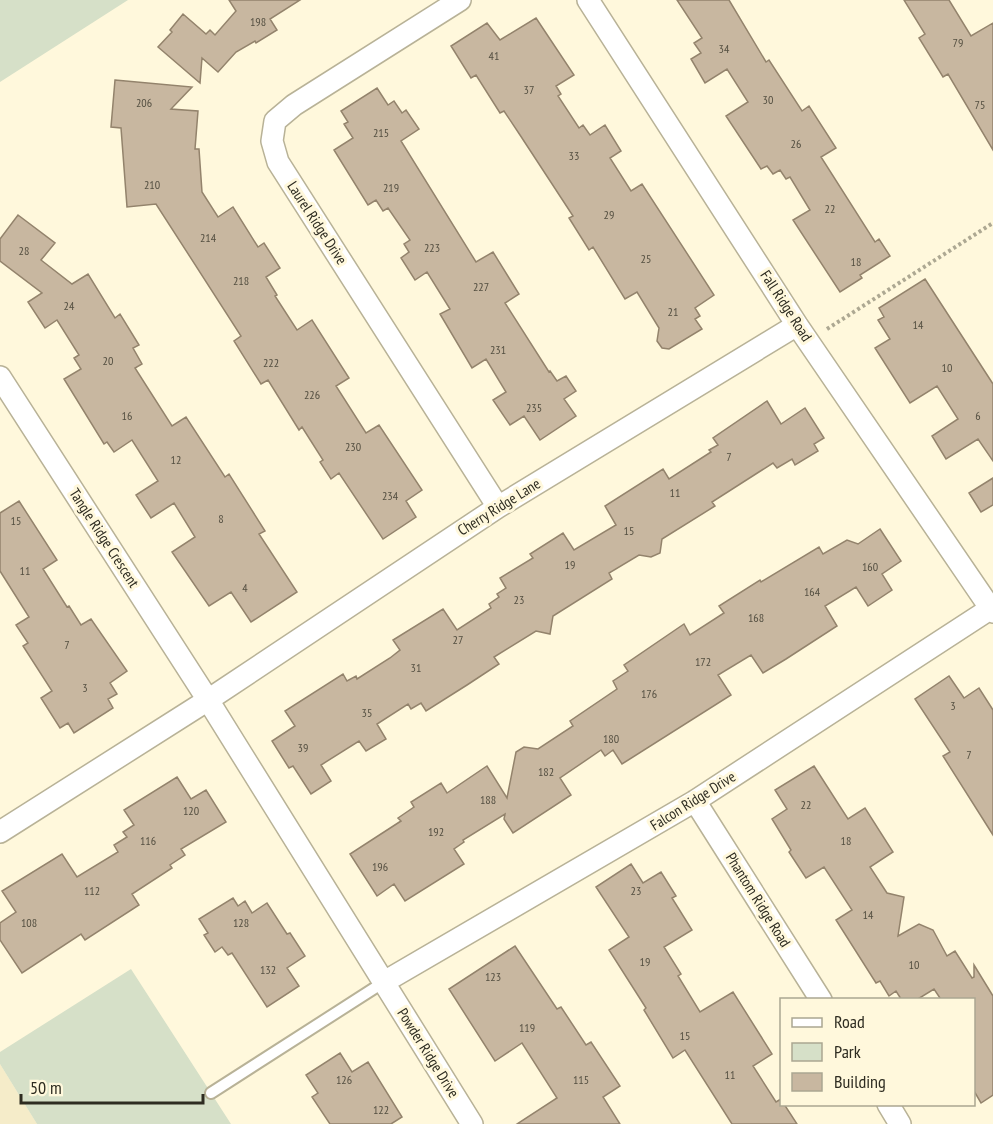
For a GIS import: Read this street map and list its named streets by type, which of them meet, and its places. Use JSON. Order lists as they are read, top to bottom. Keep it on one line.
{"streets":{"street":["Laurel Ridge Drive","Fall Ridge Road","Cherry Ridge Lane","Tangle Ridge Crescent","Falcon Ridge Drive","Phantom Ridge Road","Powder Ridge Drive"]},"crossings":[["Laurel Ridge Drive","Cherry Ridge Lane"],["Fall Ridge Road","Cherry Ridge Lane"],["Fall Ridge Road","Falcon Ridge Drive"],["Cherry Ridge Lane","Tangle Ridge Crescent"],["Tangle Ridge Crescent","Falcon Ridge Drive"],["Tangle Ridge Crescent","Powder Ridge Drive"],["Falcon Ridge Drive","Phantom Ridge Road"],["Falcon Ridge Drive","Powder Ridge Drive"]],"house_numbers":["198","79","34","41","37","30","206","75","215","26","33","210","219","22","29","214","223","28","25","18","218","227","24","21","14","231","20","222","10","226","235","16","6","230","7","12","11","234","8","15","15","19","160","11","4","164","23","168","27","7","172","31","3","176","3","35","180","39","7","182","188","22","120","192","116","18","196","112","23","14","108","128","19","10","132","123","119","15","11","126","115","122"],"legend":["Road","Park","Building"],"scale_bar":"50 m"}
